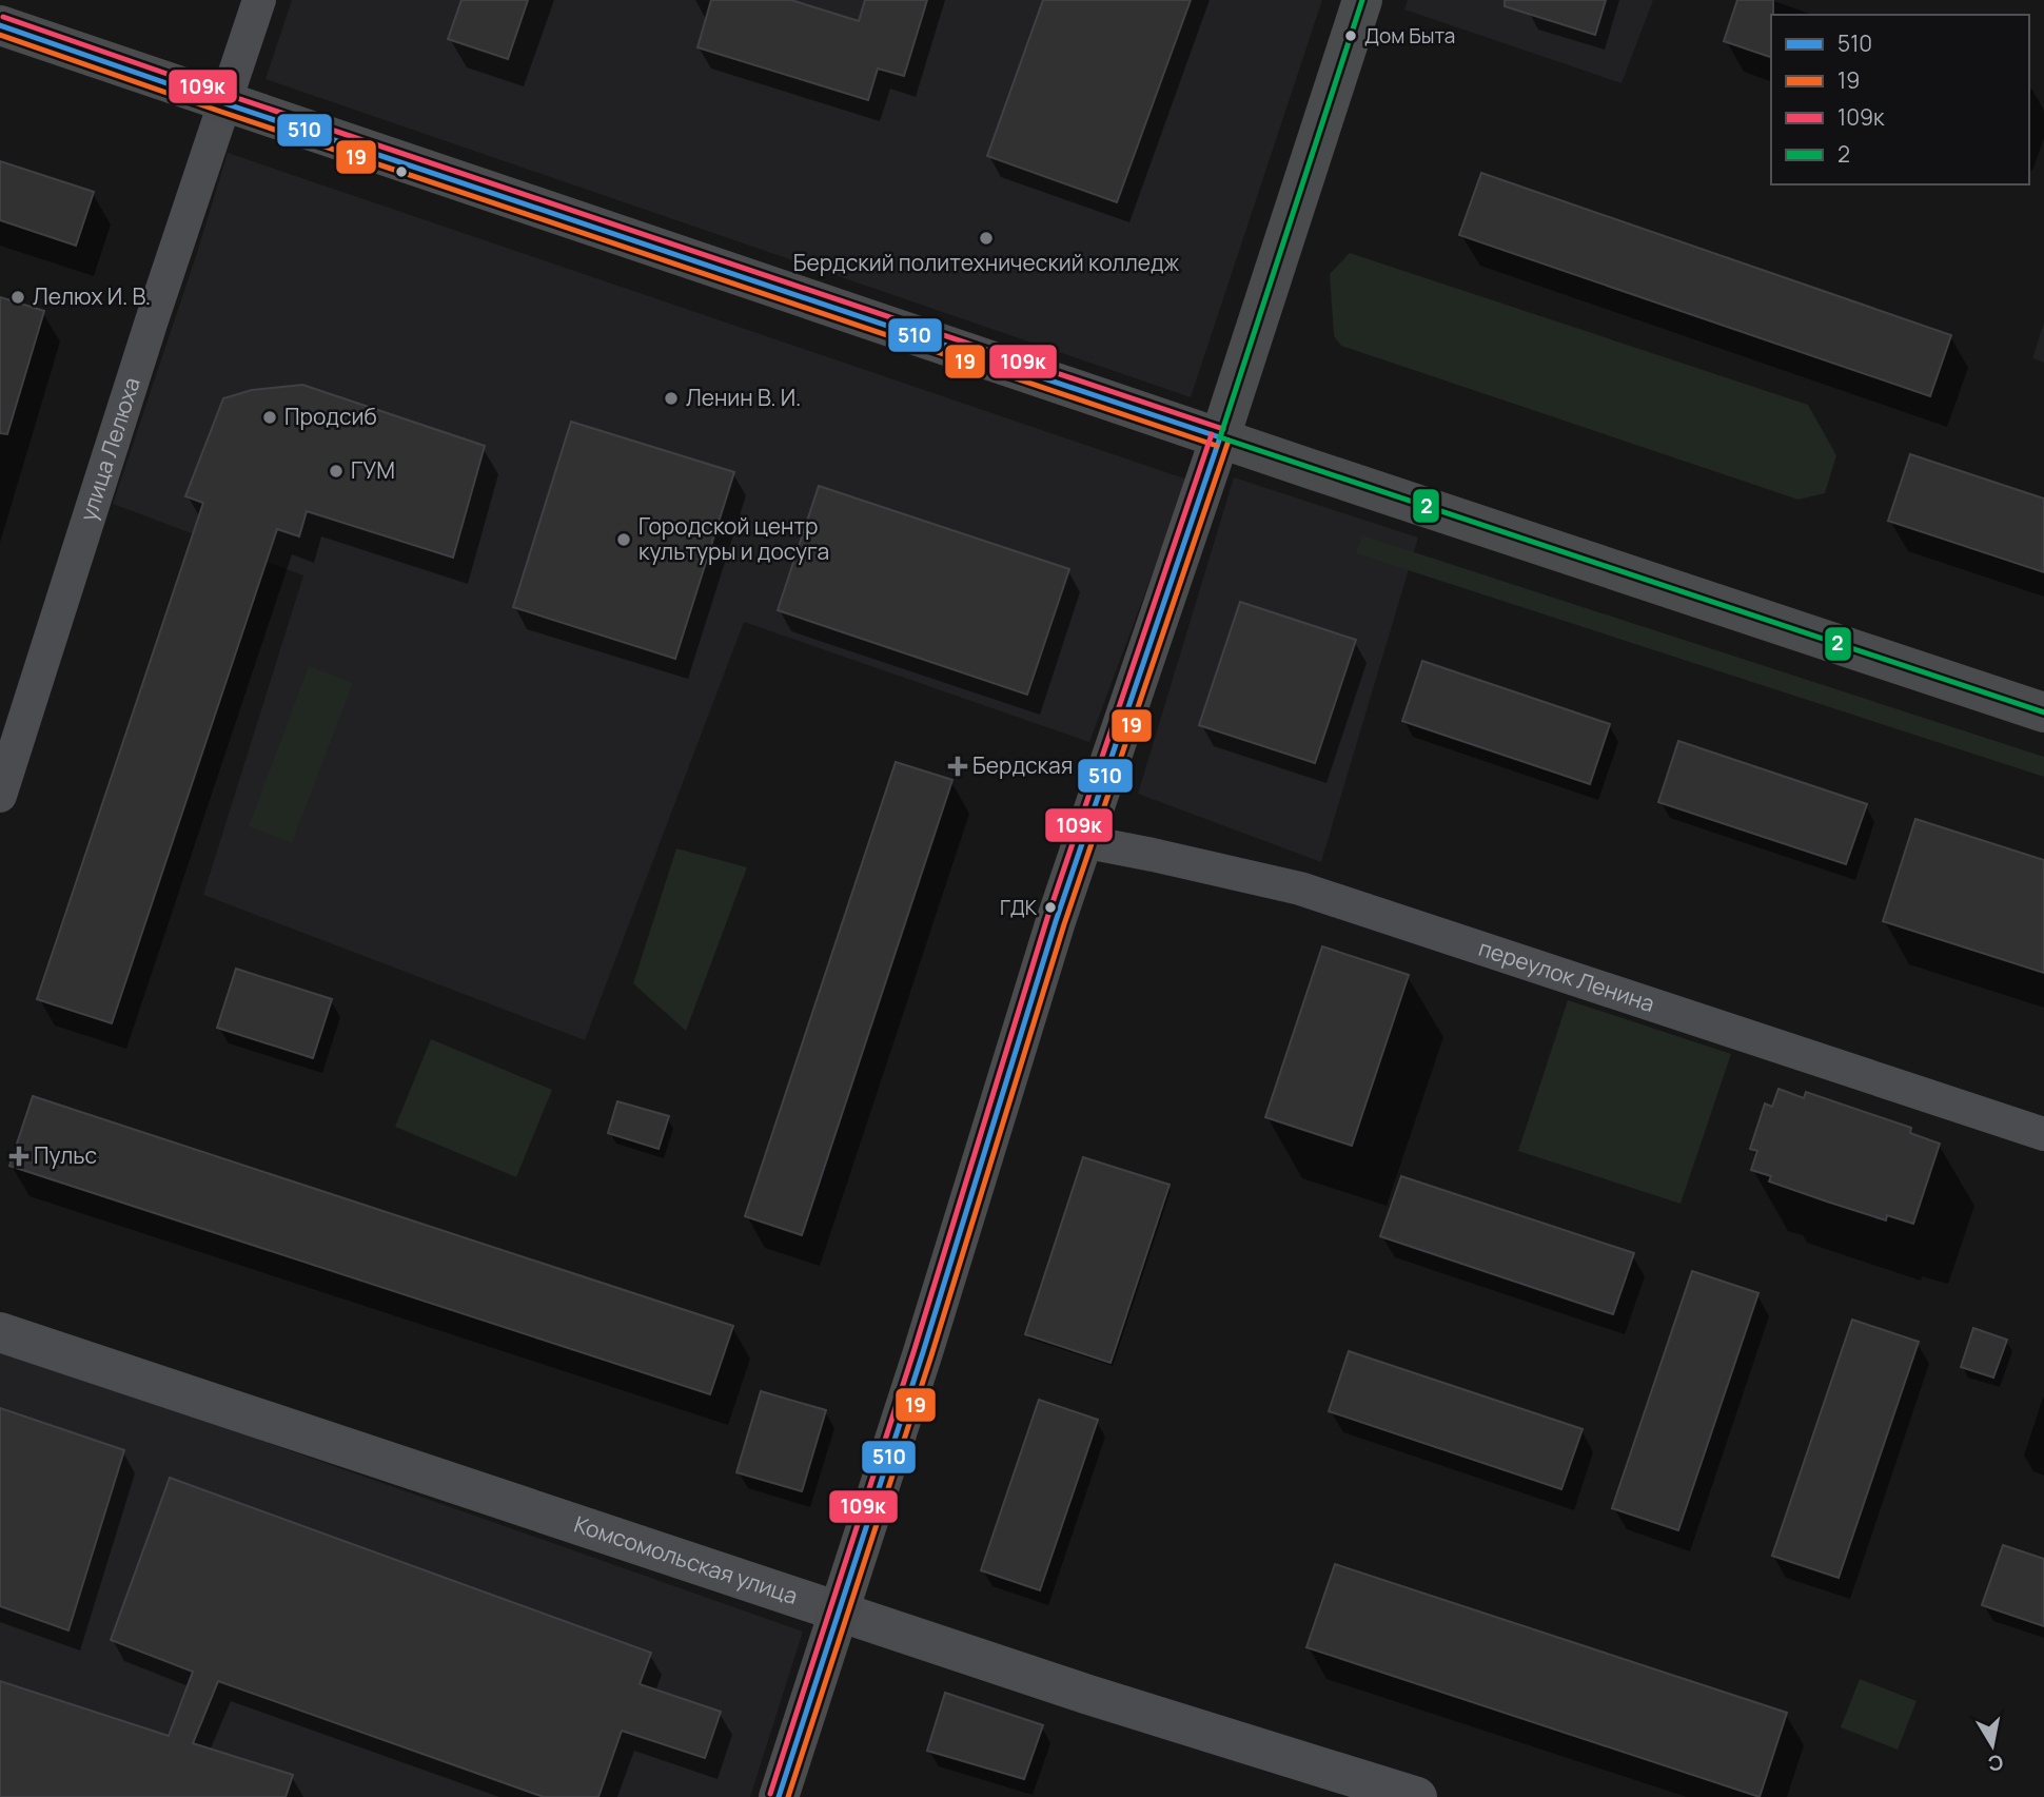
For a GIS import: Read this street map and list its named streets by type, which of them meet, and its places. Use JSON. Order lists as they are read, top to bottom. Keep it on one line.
{"streets":{"street":["улица Лелюха","переулок Ленина","Комсомольская улица"]},"places":{"other":["Дом Быта","Бердский политехнический колледж","Лелюх И. В.","Ленин В. И.","Продсиб","ГУМ","Городской центр культуры и досуга","ГДК"],"health":["Бердская","Пульс"]},"lines":["transit line 2","transit line 109к","transit line 510","transit line 19"],"legend":["510","19","109к","2"],"north":"bottom"}
